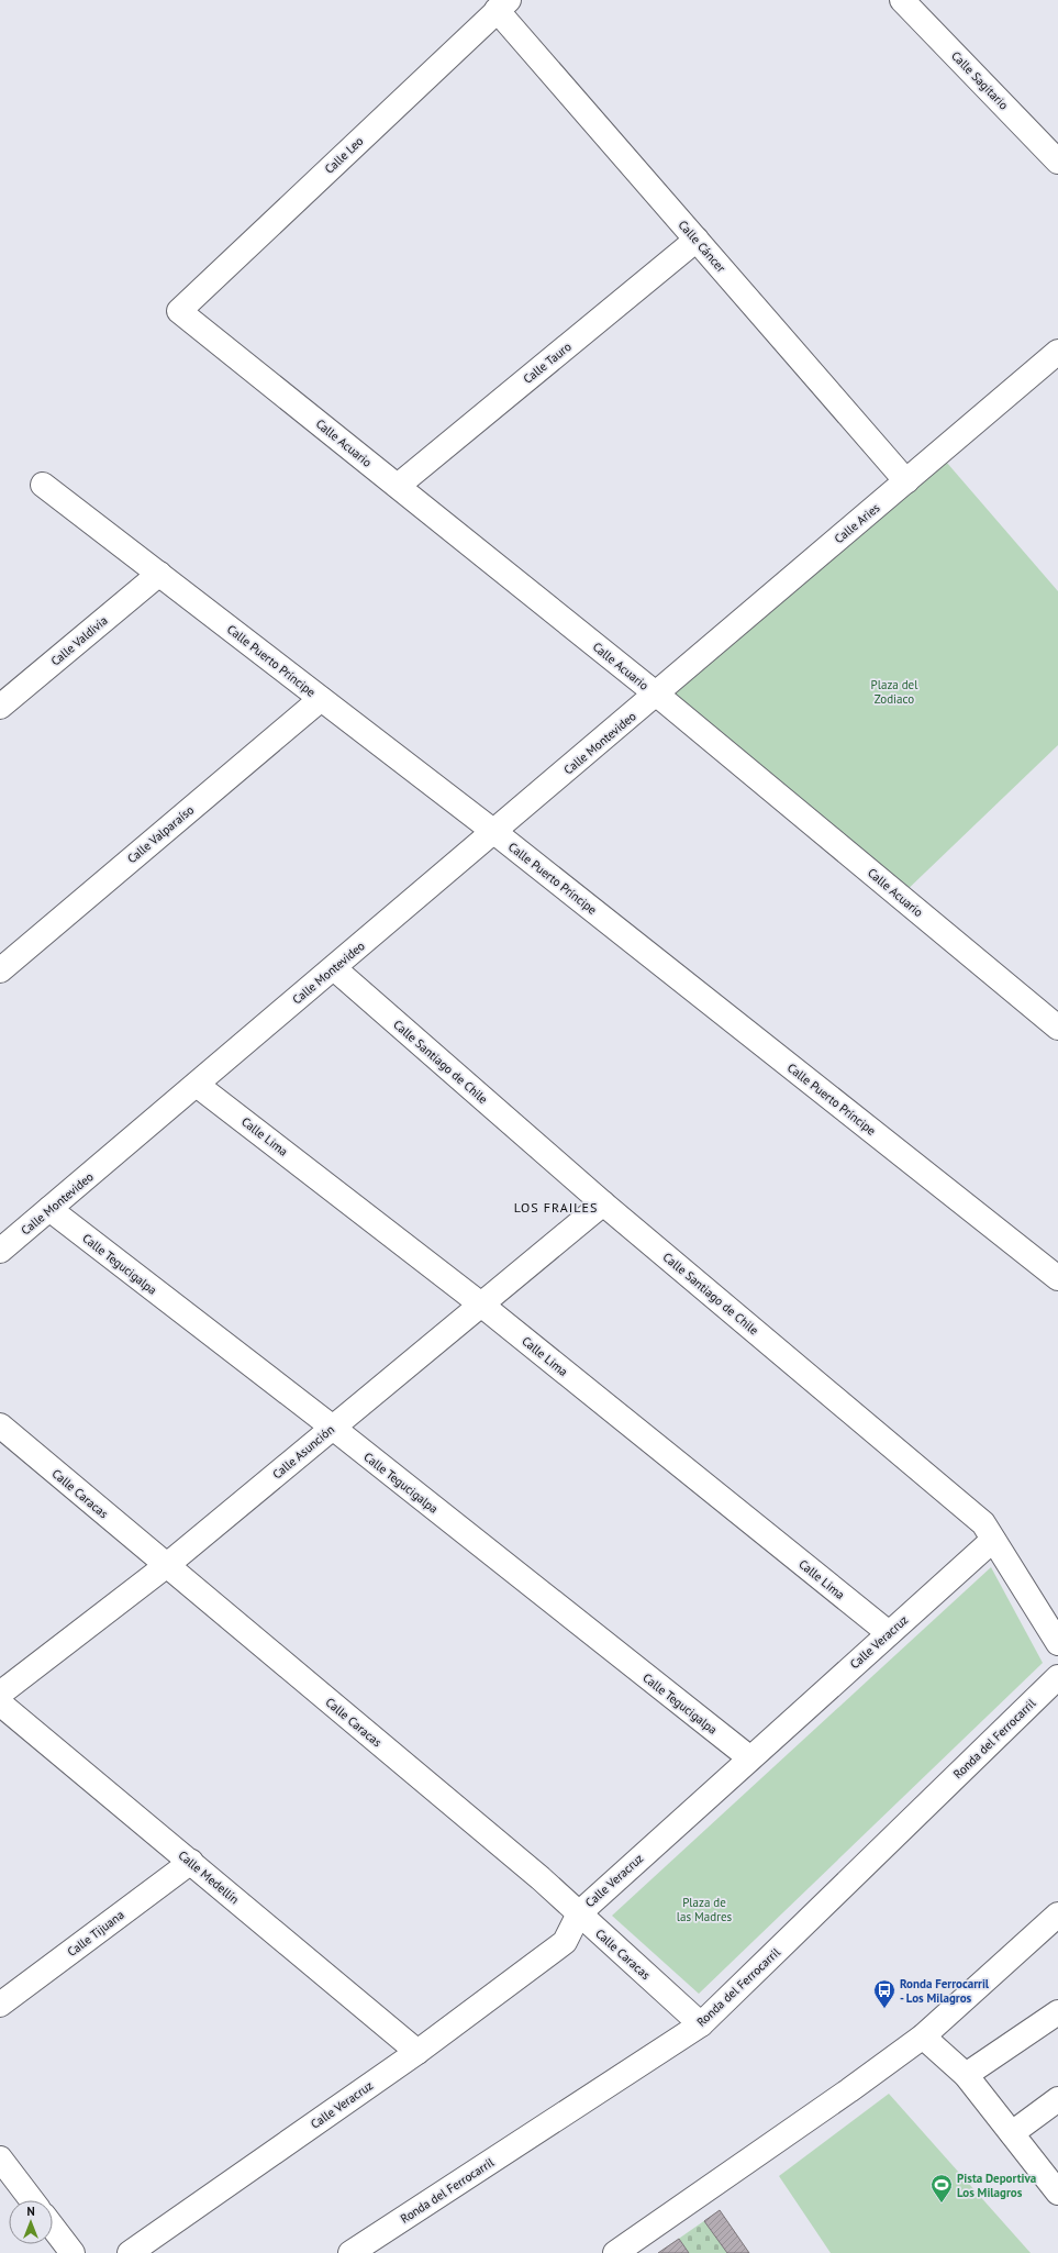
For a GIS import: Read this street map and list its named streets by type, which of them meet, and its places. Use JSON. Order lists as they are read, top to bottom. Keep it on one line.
{"streets":{"street":["Calle Sagitario","Calle Leo","Calle Cáncer","Calle Tauro","Calle Acuario","Calle Aries","Calle Valdivia","Calle Puerto Príncipe","Calle Montevideo","Calle Valparaíso","Calle Santiago de Chile","Calle Lima","Calle Tegucigalpa","Calle Asunción","Calle Caracas","Calle Veracruz","Ronda del Ferrocarril","Calle Medellín","Calle Tijuana"]},"crossings":[["Calle Leo","Calle Cáncer"],["Calle Leo","Calle Acuario"],["Calle Cáncer","Calle Tauro"],["Calle Cáncer","Calle Aries"],["Calle Tauro","Calle Acuario"],["Calle Acuario","Calle Aries"],["Calle Acuario","Calle Montevideo"],["Calle Aries","Calle Montevideo"],["Calle Valdivia","Calle Puerto Príncipe"],["Calle Puerto Príncipe","Calle Montevideo"],["Calle Puerto Príncipe","Calle Valparaíso"],["Calle Montevideo","Calle Santiago de Chile"],["Calle Montevideo","Calle Lima"],["Calle Montevideo","Calle Tegucigalpa"],["Calle Santiago de Chile","Calle Asunción"],["Calle Santiago de Chile","Calle Veracruz"],["Calle Lima","Calle Asunción"],["Calle Lima","Calle Veracruz"],["Calle Tegucigalpa","Calle Asunción"],["Calle Tegucigalpa","Calle Veracruz"],["Calle Asunción","Calle Caracas"],["Calle Caracas","Calle Veracruz"],["Calle Caracas","Ronda del Ferrocarril"],["Calle Veracruz","Calle Medellín"],["Calle Medellín","Calle Tijuana"]],"districts":["LOS FRAILES"],"parks":["Plaza del Zodiaco","Plaza de las Madres"],"places":{"bus stop":["Ronda Ferrocarril - Los Milagros"],"sports":["Pista Deportiva Los Milagros"]},"north":"top"}
